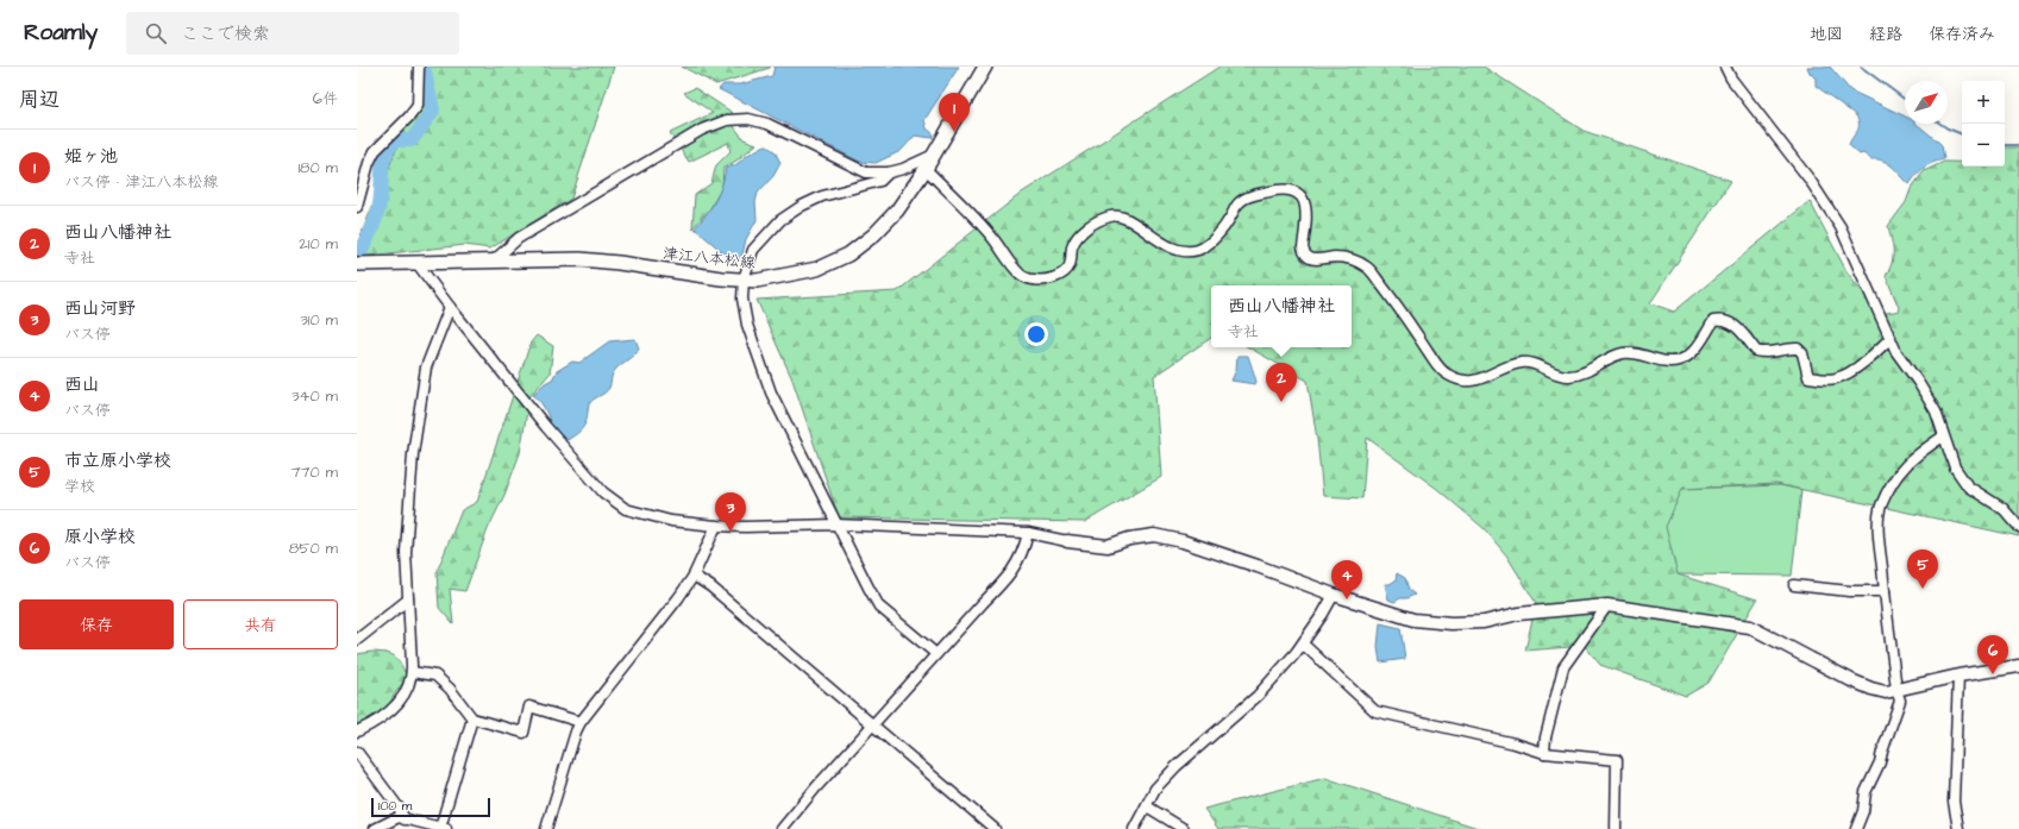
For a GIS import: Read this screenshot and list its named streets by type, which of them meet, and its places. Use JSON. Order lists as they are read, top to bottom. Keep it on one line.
{"streets":{"main road":["津江八本松線"]},"scale_bar":"100 m","north":"top right","page":{"header":"Roamly","search":"ここで検索","nav":["地図","経路","保存済み"],"heading":["周辺","6件"],"map_buttons":["+","−"],"pins":["1","2","3","5","4","6"],"list":[{"mark":"1","name":"姫ヶ池","note":"バス停 · 津江八本松線","value":"180 m"},{"mark":"2","name":"西山八幡神社","note":"寺社","value":"210 m"},{"mark":"3","name":"西山河野","note":"バス停","value":"310 m"},{"mark":"4","name":"西山","note":"バス停","value":"340 m"},{"mark":"5","name":"市立原小学校","note":"学校","value":"770 m"},{"mark":"6","name":"原小学校","note":"バス停","value":"850 m"}],"popup":["西山八幡神社","寺社"],"buttons":["保存","共有"],"scale":"100 m"}}
